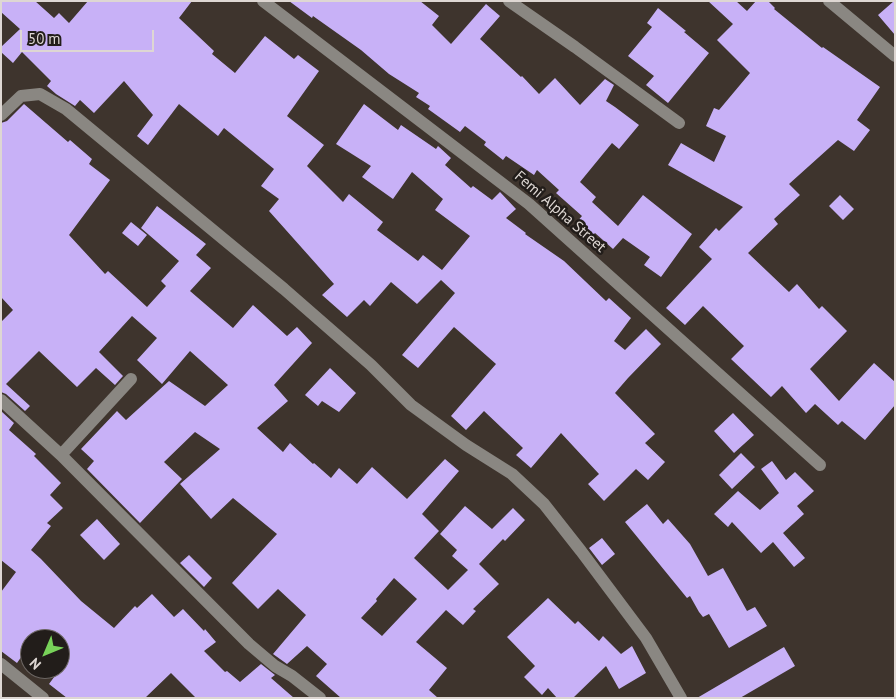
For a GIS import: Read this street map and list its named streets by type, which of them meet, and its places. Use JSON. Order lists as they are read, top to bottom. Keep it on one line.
{"streets":{"street":["Femi Alpha Street"]},"scale_bar":"50 m","north":"bottom left"}
